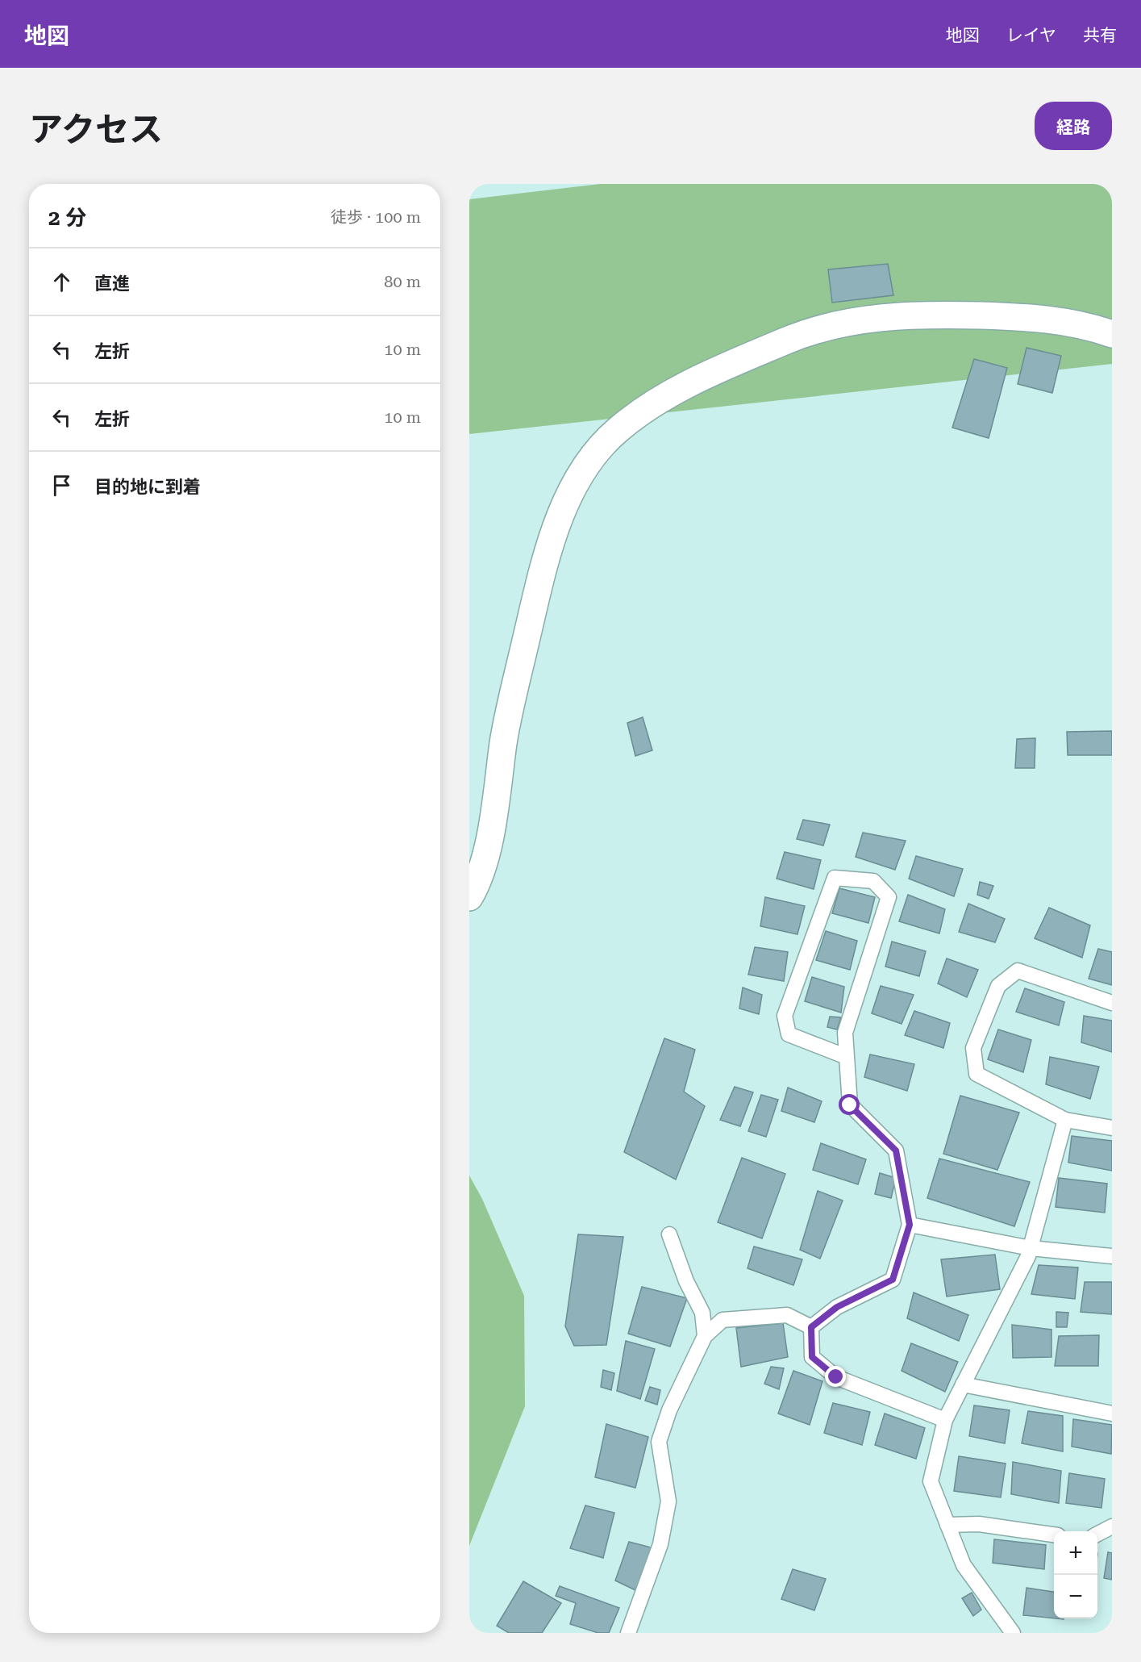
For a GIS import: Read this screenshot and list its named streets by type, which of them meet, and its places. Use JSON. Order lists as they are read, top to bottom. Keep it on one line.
{"page":{"header":"地図","nav":["地図","レイヤ","共有"],"title":"アクセス","buttons":"経路","heading":["2 分","徒歩 · 100 m"],"list":[["直進","80 m"],["左折","10 m"],["左折","10 m"],"目的地に到着"],"map_buttons":["+","−"]}}
